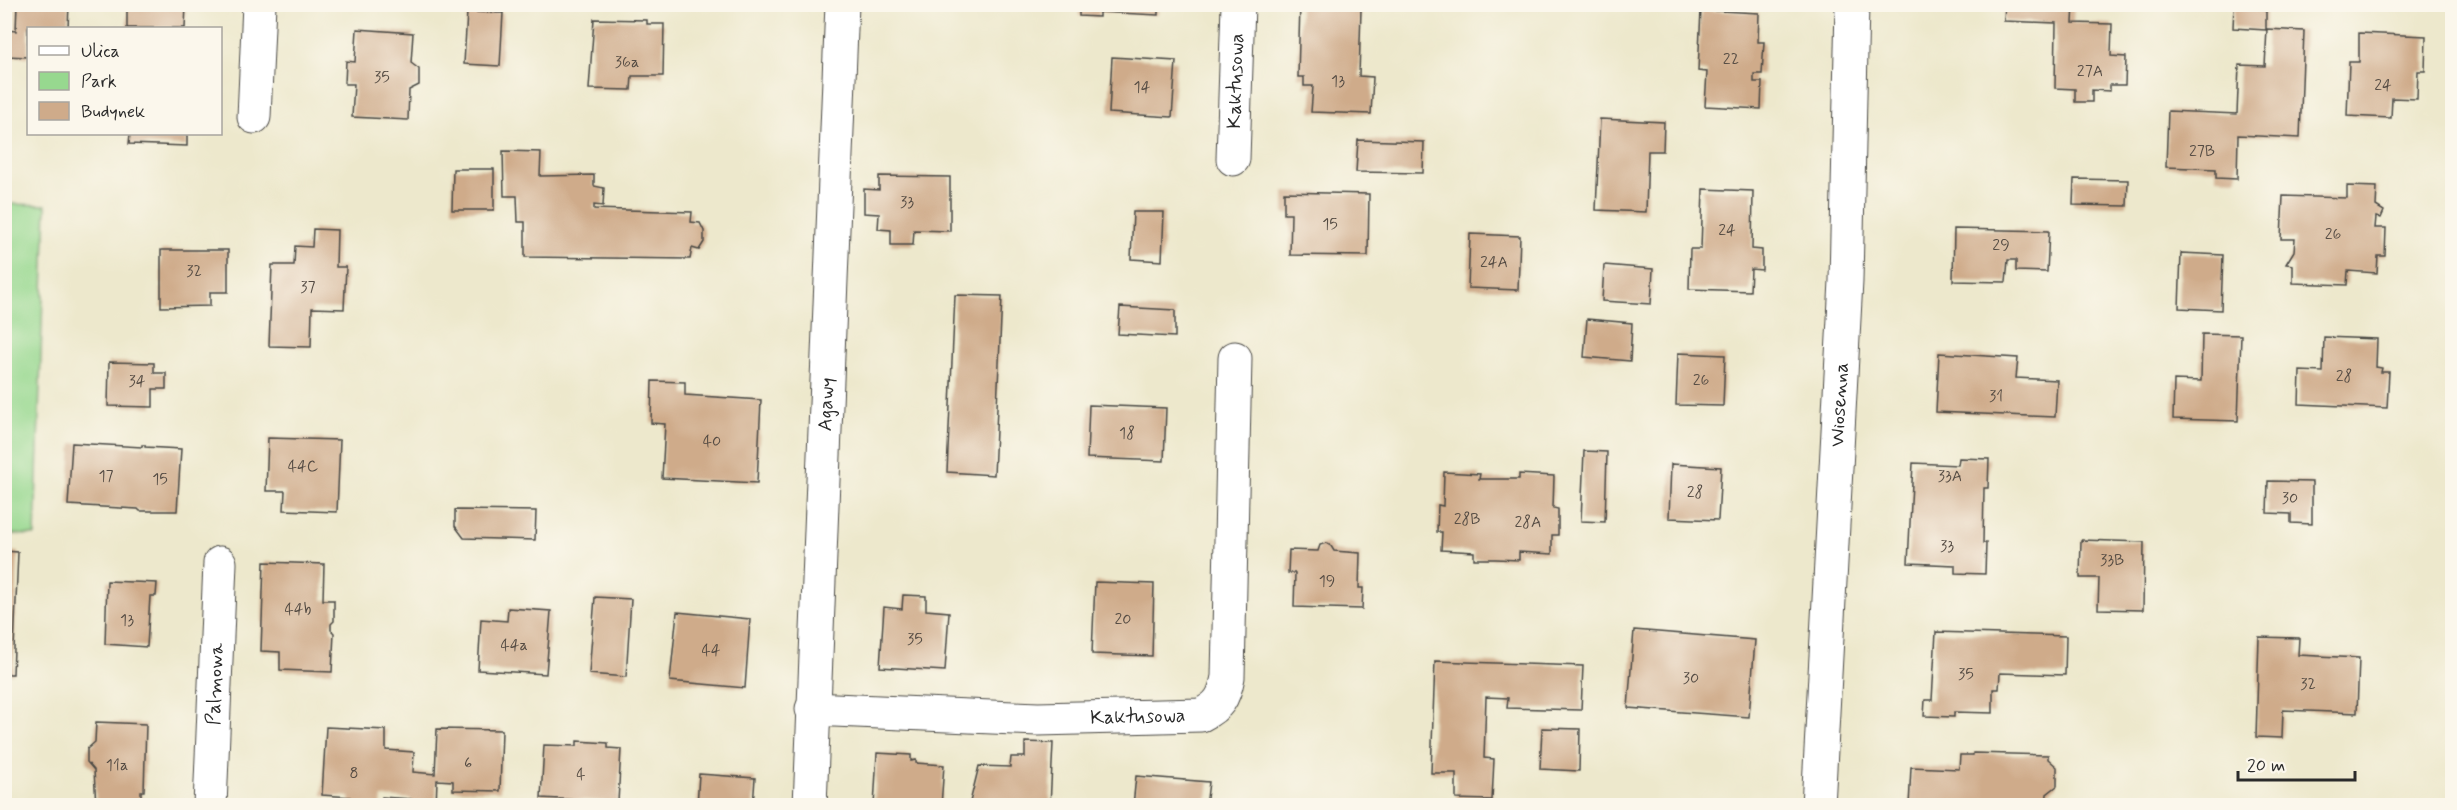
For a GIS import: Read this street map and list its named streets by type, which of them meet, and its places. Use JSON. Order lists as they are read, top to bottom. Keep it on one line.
{"streets":{"street":["Kaktusowa","Agawy","Wiosenna","Palmowa"]},"crossings":[["Kaktusowa","Agawy"]],"house_numbers":["22","36a","27A","35","13","24","14","27B","33","15","24","26","29","24A","32","37","28","26","34","31","18","40","44C","17","33A","15","28","30","28B","28A","33","33B","19","44b","20","13","35","44a","44","35","30","32","6","11a","8","4"],"legend":["Ulica","Park","Budynek"],"scale_bar":"20 m"}
